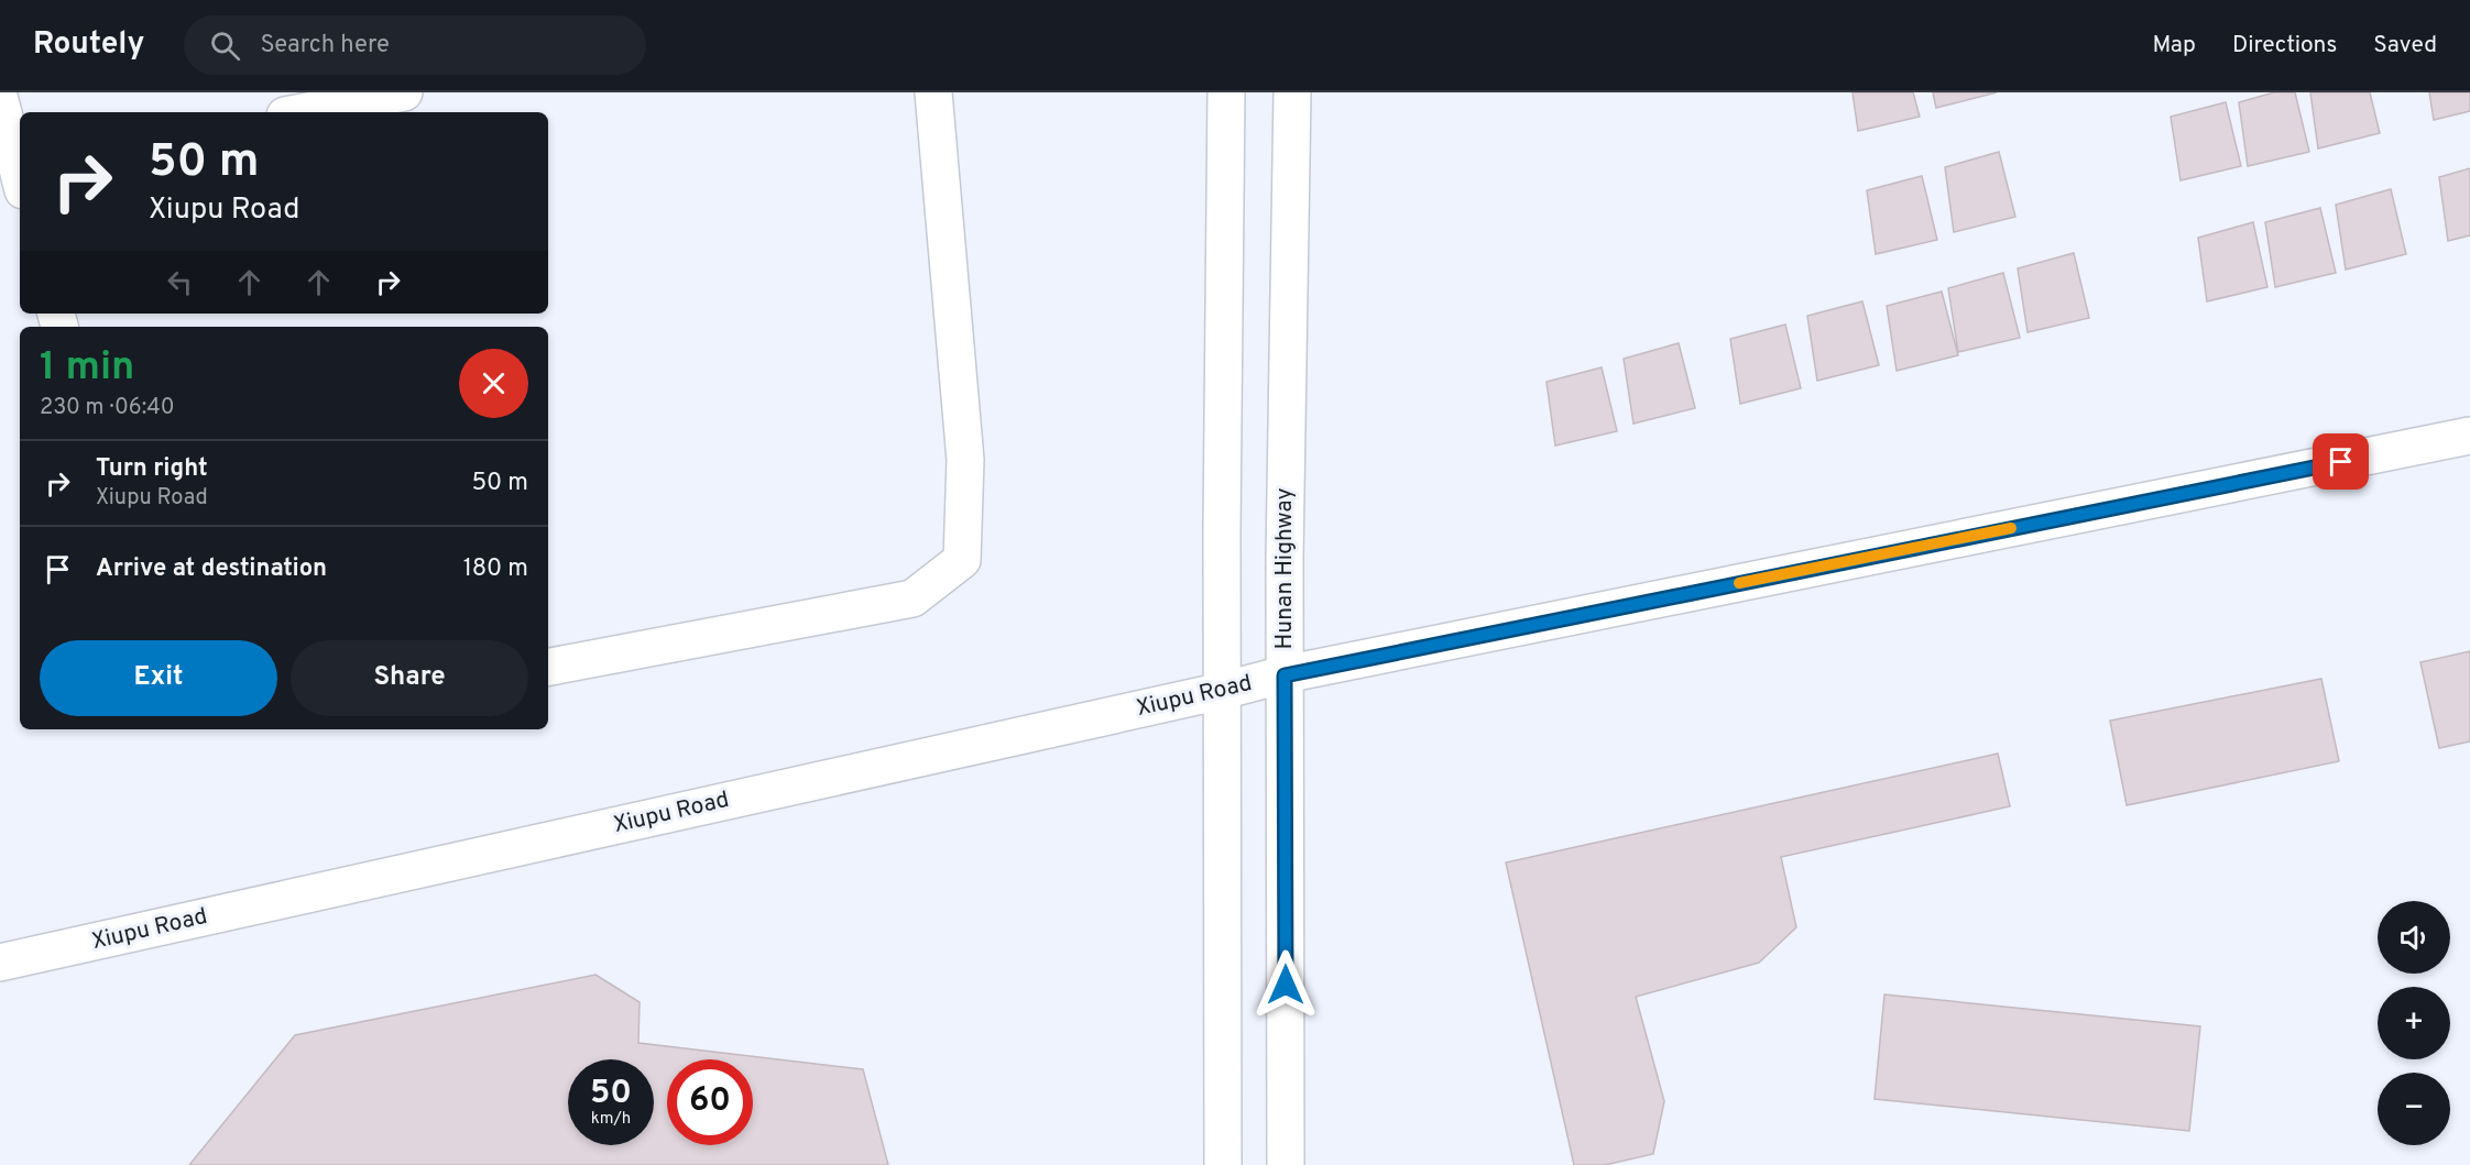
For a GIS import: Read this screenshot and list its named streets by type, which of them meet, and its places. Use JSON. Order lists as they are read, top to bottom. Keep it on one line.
{"streets":{"main road":["Hunan Highway","Xiupu Road"]},"crossings":[["Hunan Highway","Xiupu Road"]],"page":{"header":"Routely","search":"Search here","nav":["Map","Directions","Saved"],"turn":["50 m","Xiupu Road"],"heading":["1 min","230 m · 06:40"],"list":[{"name":"Turn right","note":"Xiupu Road","value":"50 m"},{"name":"Arrive at destination","value":"180 m"}],"buttons":["Exit","Share"],"map_buttons":["+","−"],"speed":"50 km/h","limit":"60"}}
